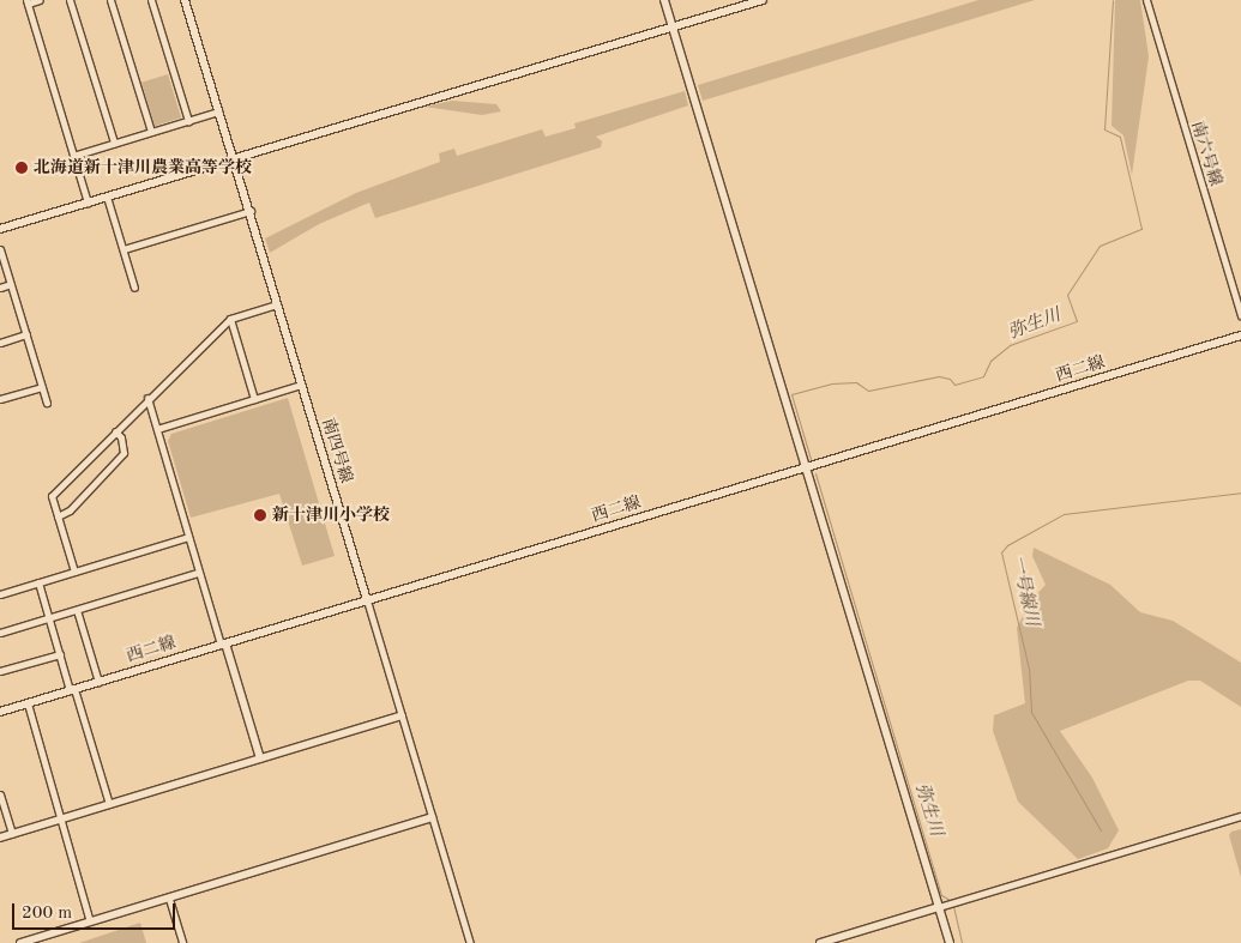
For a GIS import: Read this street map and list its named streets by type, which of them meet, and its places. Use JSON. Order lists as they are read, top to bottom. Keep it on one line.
{"streets":{"street":["南六号線","西二線","南四号線"]},"crossings":[["西二線","南四号線"]],"water":["弥生川","一号線川"],"places":["北海道新十津川農業高等学校","新十津川小学校"],"scale_bar":"200 m"}
